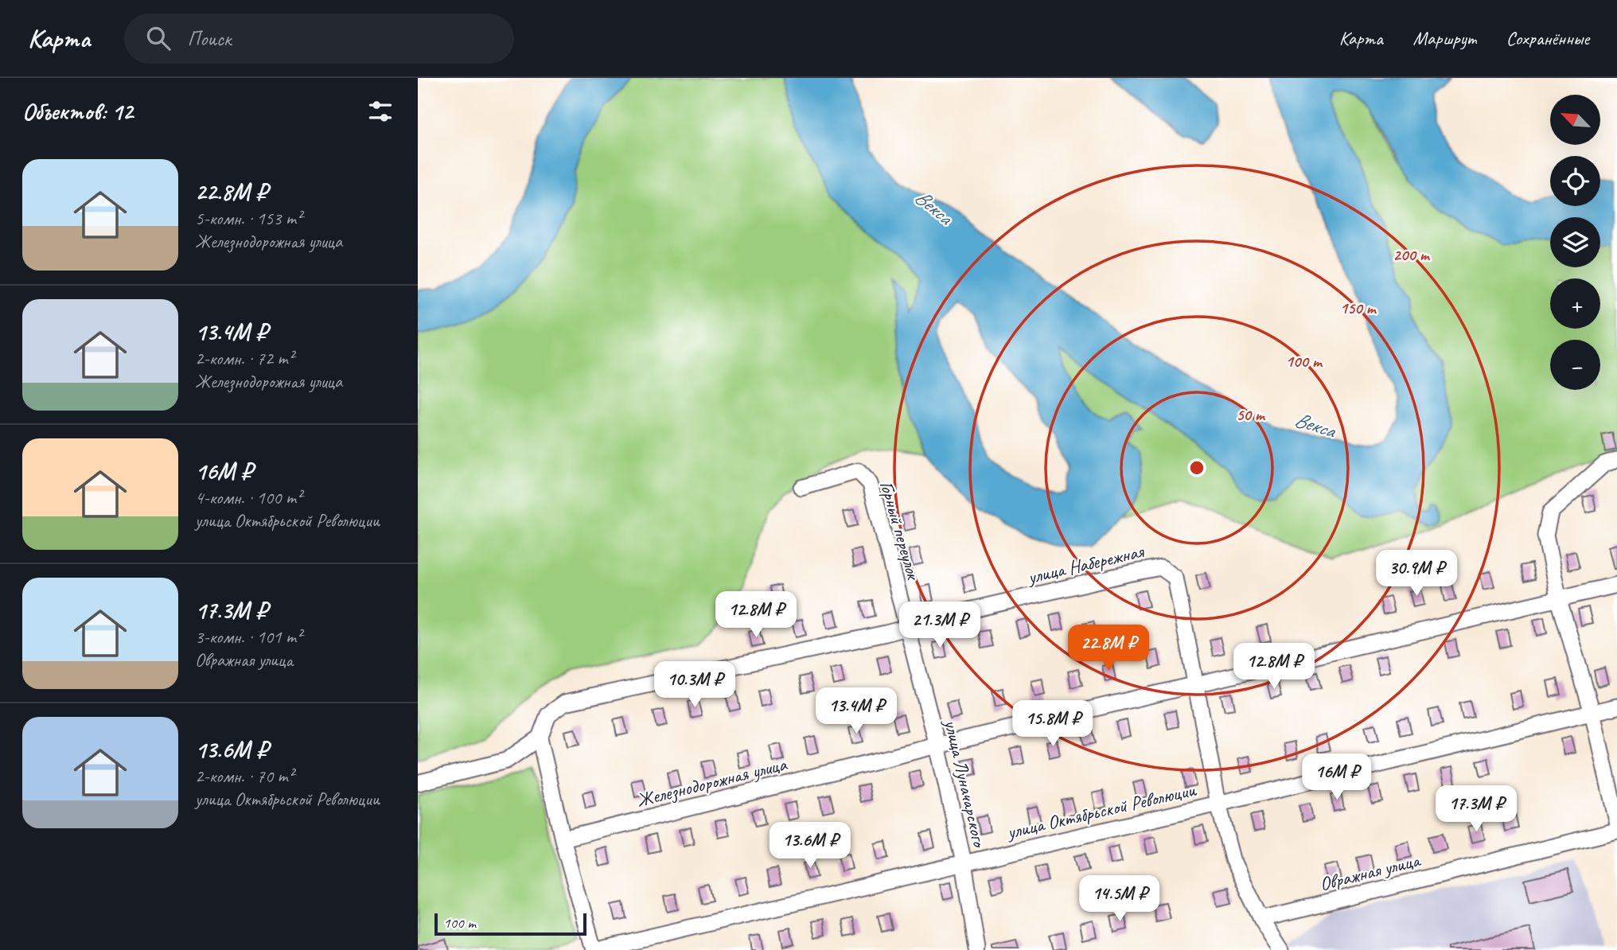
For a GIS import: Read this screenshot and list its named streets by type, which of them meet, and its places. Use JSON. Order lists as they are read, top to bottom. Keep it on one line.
{"streets":{"street":["Горный переулок","улица Набережная","Железнодорожная улица","улица Луначарского","улица Октябрьской Революции","Овражная улица"]},"crossings":[["Горный переулок","улица Набережная"],["Горный переулок","улица Луначарского"],["улица Набережная","Железнодорожная улица"],["улица Набережная","улица Луначарского"],["Железнодорожная улица","улица Луначарского"],["улица Луначарского","улица Октябрьской Революции"]],"water":["Векса"],"scale_bar":"100 m","north":"top left","page":{"header":"Карта","search":"Поиск","nav":["Карта","Маршрут","Сохранённые"],"heading":"Объектов: 12","map_buttons":["+","−"],"list":[{"name":"22.8M ₽","note":"5-комн. · 153 m² · Железнодорожная улица"},{"name":"13.4M ₽","note":"2-комн. · 72 m² · Железнодорожная улица"},{"name":"16M ₽","note":"4-комн. · 100 m² · улица Октябрьской Революции"},{"name":"17.3M ₽","note":"3-комн. · 101 m² · Овражная улица"},{"name":"13.6M ₽","note":"2-комн. · 70 m² · улица Октябрьской Революции"}],"price":["30.9M ₽","12.8M ₽","21.3M ₽","22.8M ₽","12.8M ₽","10.3M ₽","13.4M ₽","15.8M ₽","16M ₽","17.3M ₽","13.6M ₽","14.5M ₽"],"scale":"100 m"},"rings":["200 m","150 m","100 m","50 m"]}
